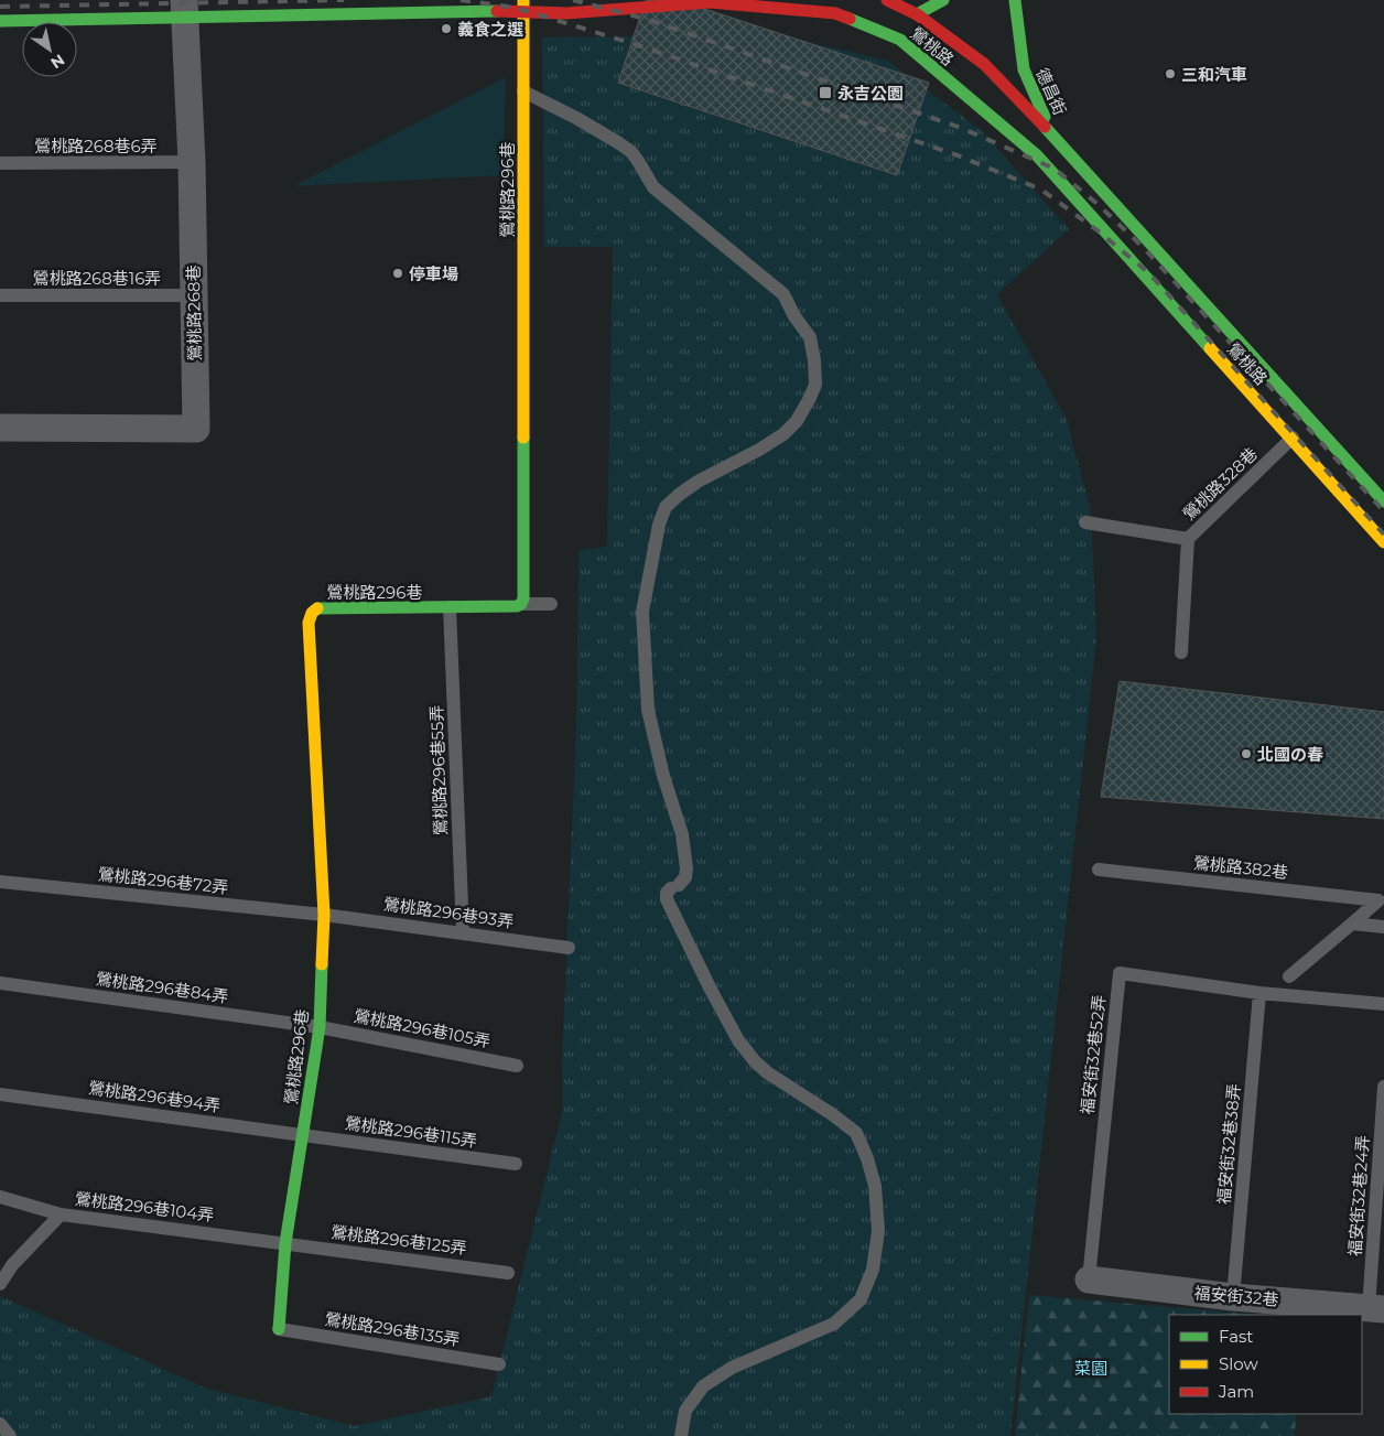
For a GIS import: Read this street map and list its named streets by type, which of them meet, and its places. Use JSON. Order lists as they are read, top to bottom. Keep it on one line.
{"streets":{"main road":["鶯桃路","德昌街","鶯桃路296巷"],"street":["鶯桃路268巷","福安街32巷"],"lane":["鶯桃路268巷6弄","鶯桃路268巷16弄","鶯桃路328巷","鶯桃路296巷55弄","鶯桃路382巷","鶯桃路296巷72弄","鶯桃路296巷93弄","鶯桃路296巷84弄","鶯桃路296巷105弄","福安街32巷52弄","鶯桃路296巷94弄","鶯桃路296巷115弄","福安街32巷38弄","福安街32巷24弄","鶯桃路296巷104弄","鶯桃路296巷125弄","鶯桃路296巷135弄"]},"crossings":[["鶯桃路","德昌街"],["鶯桃路","鶯桃路296巷"],["鶯桃路","鶯桃路268巷"],["鶯桃路","鶯桃路328巷"],["鶯桃路268巷6弄","鶯桃路268巷"],["鶯桃路296巷","鶯桃路296巷55弄"],["鶯桃路296巷","鶯桃路296巷72弄"],["鶯桃路296巷","鶯桃路296巷93弄"],["鶯桃路296巷","鶯桃路296巷84弄"],["鶯桃路296巷","鶯桃路296巷105弄"],["鶯桃路296巷","鶯桃路296巷94弄"],["鶯桃路296巷","鶯桃路296巷115弄"],["鶯桃路296巷","鶯桃路296巷104弄"],["鶯桃路296巷","鶯桃路296巷125弄"],["鶯桃路296巷","鶯桃路296巷135弄"],["鶯桃路268巷16弄","鶯桃路268巷"],["鶯桃路296巷55弄","鶯桃路296巷93弄"],["鶯桃路296巷72弄","鶯桃路296巷93弄"],["鶯桃路296巷84弄","鶯桃路296巷105弄"],["福安街32巷52弄","福安街32巷38弄"],["福安街32巷52弄","福安街32巷"],["鶯桃路296巷94弄","鶯桃路296巷115弄"],["福安街32巷38弄","福安街32巷"],["福安街32巷24弄","福安街32巷"],["鶯桃路296巷104弄","鶯桃路296巷125弄"]],"parks":["菜園"],"places":{"other":["義食之選","三和汽車","停車場","北國の春"],"transit":["永吉公園"]},"legend":["Fast","Slow","Jam"],"north":"bottom right"}
